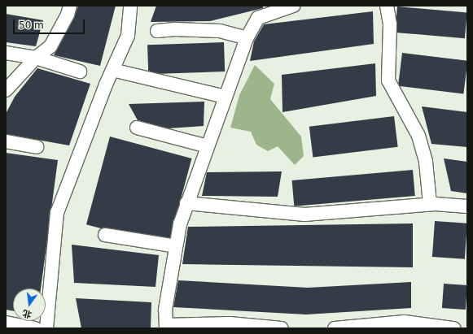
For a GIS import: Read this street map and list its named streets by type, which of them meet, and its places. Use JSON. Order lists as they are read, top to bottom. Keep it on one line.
{"scale_bar":"50 m","north":"bottom"}
